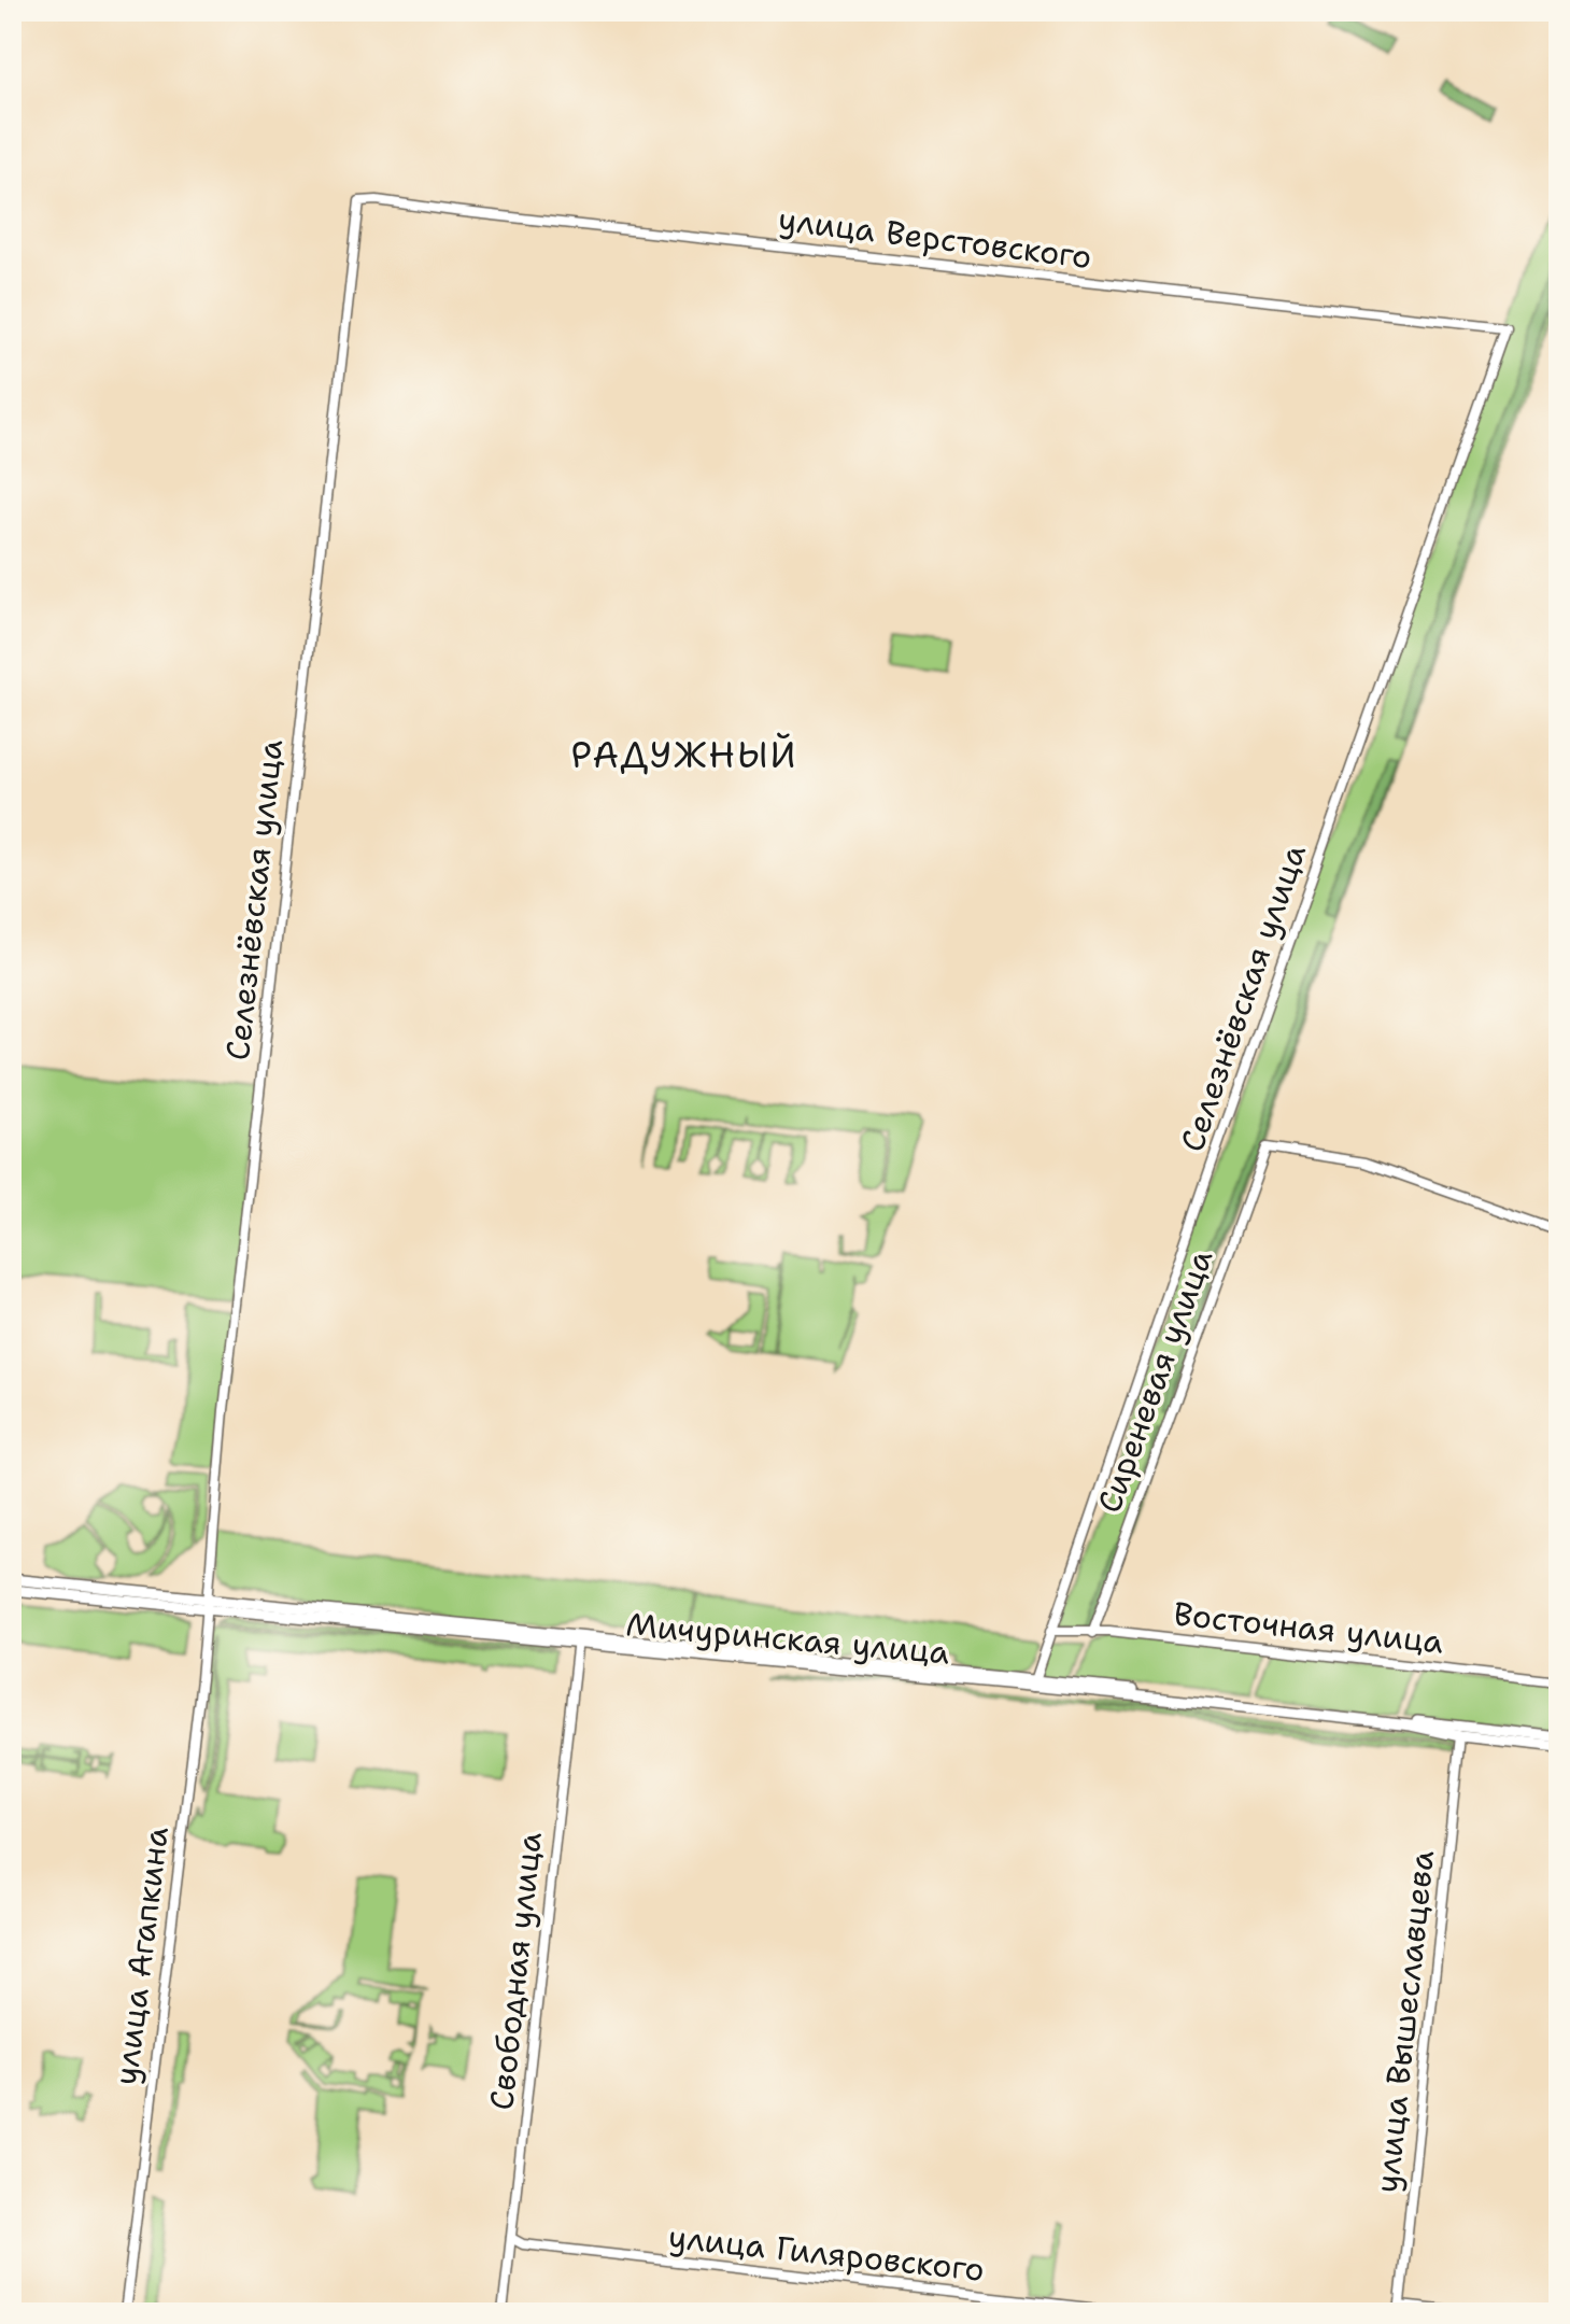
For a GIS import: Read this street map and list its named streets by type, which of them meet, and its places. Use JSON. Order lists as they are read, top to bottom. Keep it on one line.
{"streets":{"main road":["Мичуринская улица"],"street":["улица Верстовского","Селезнёвская улица","Сиреневая улица","Восточная улица","улица Агапкина","Свободная улица","улица Вышеславцева","улица Гиляровского"]},"crossings":[["улица Верстовского","Селезнёвская улица"],["Селезнёвская улица","Восточная улица"],["Селезнёвская улица","Мичуринская улица"],["Селезнёвская улица","улица Агапкина"],["Сиреневая улица","Восточная улица"],["Мичуринская улица","улица Агапкина"],["Мичуринская улица","Свободная улица"],["Мичуринская улица","улица Вышеславцева"],["Свободная улица","улица Гиляровского"]],"districts":["РАДУЖНЫЙ"]}
